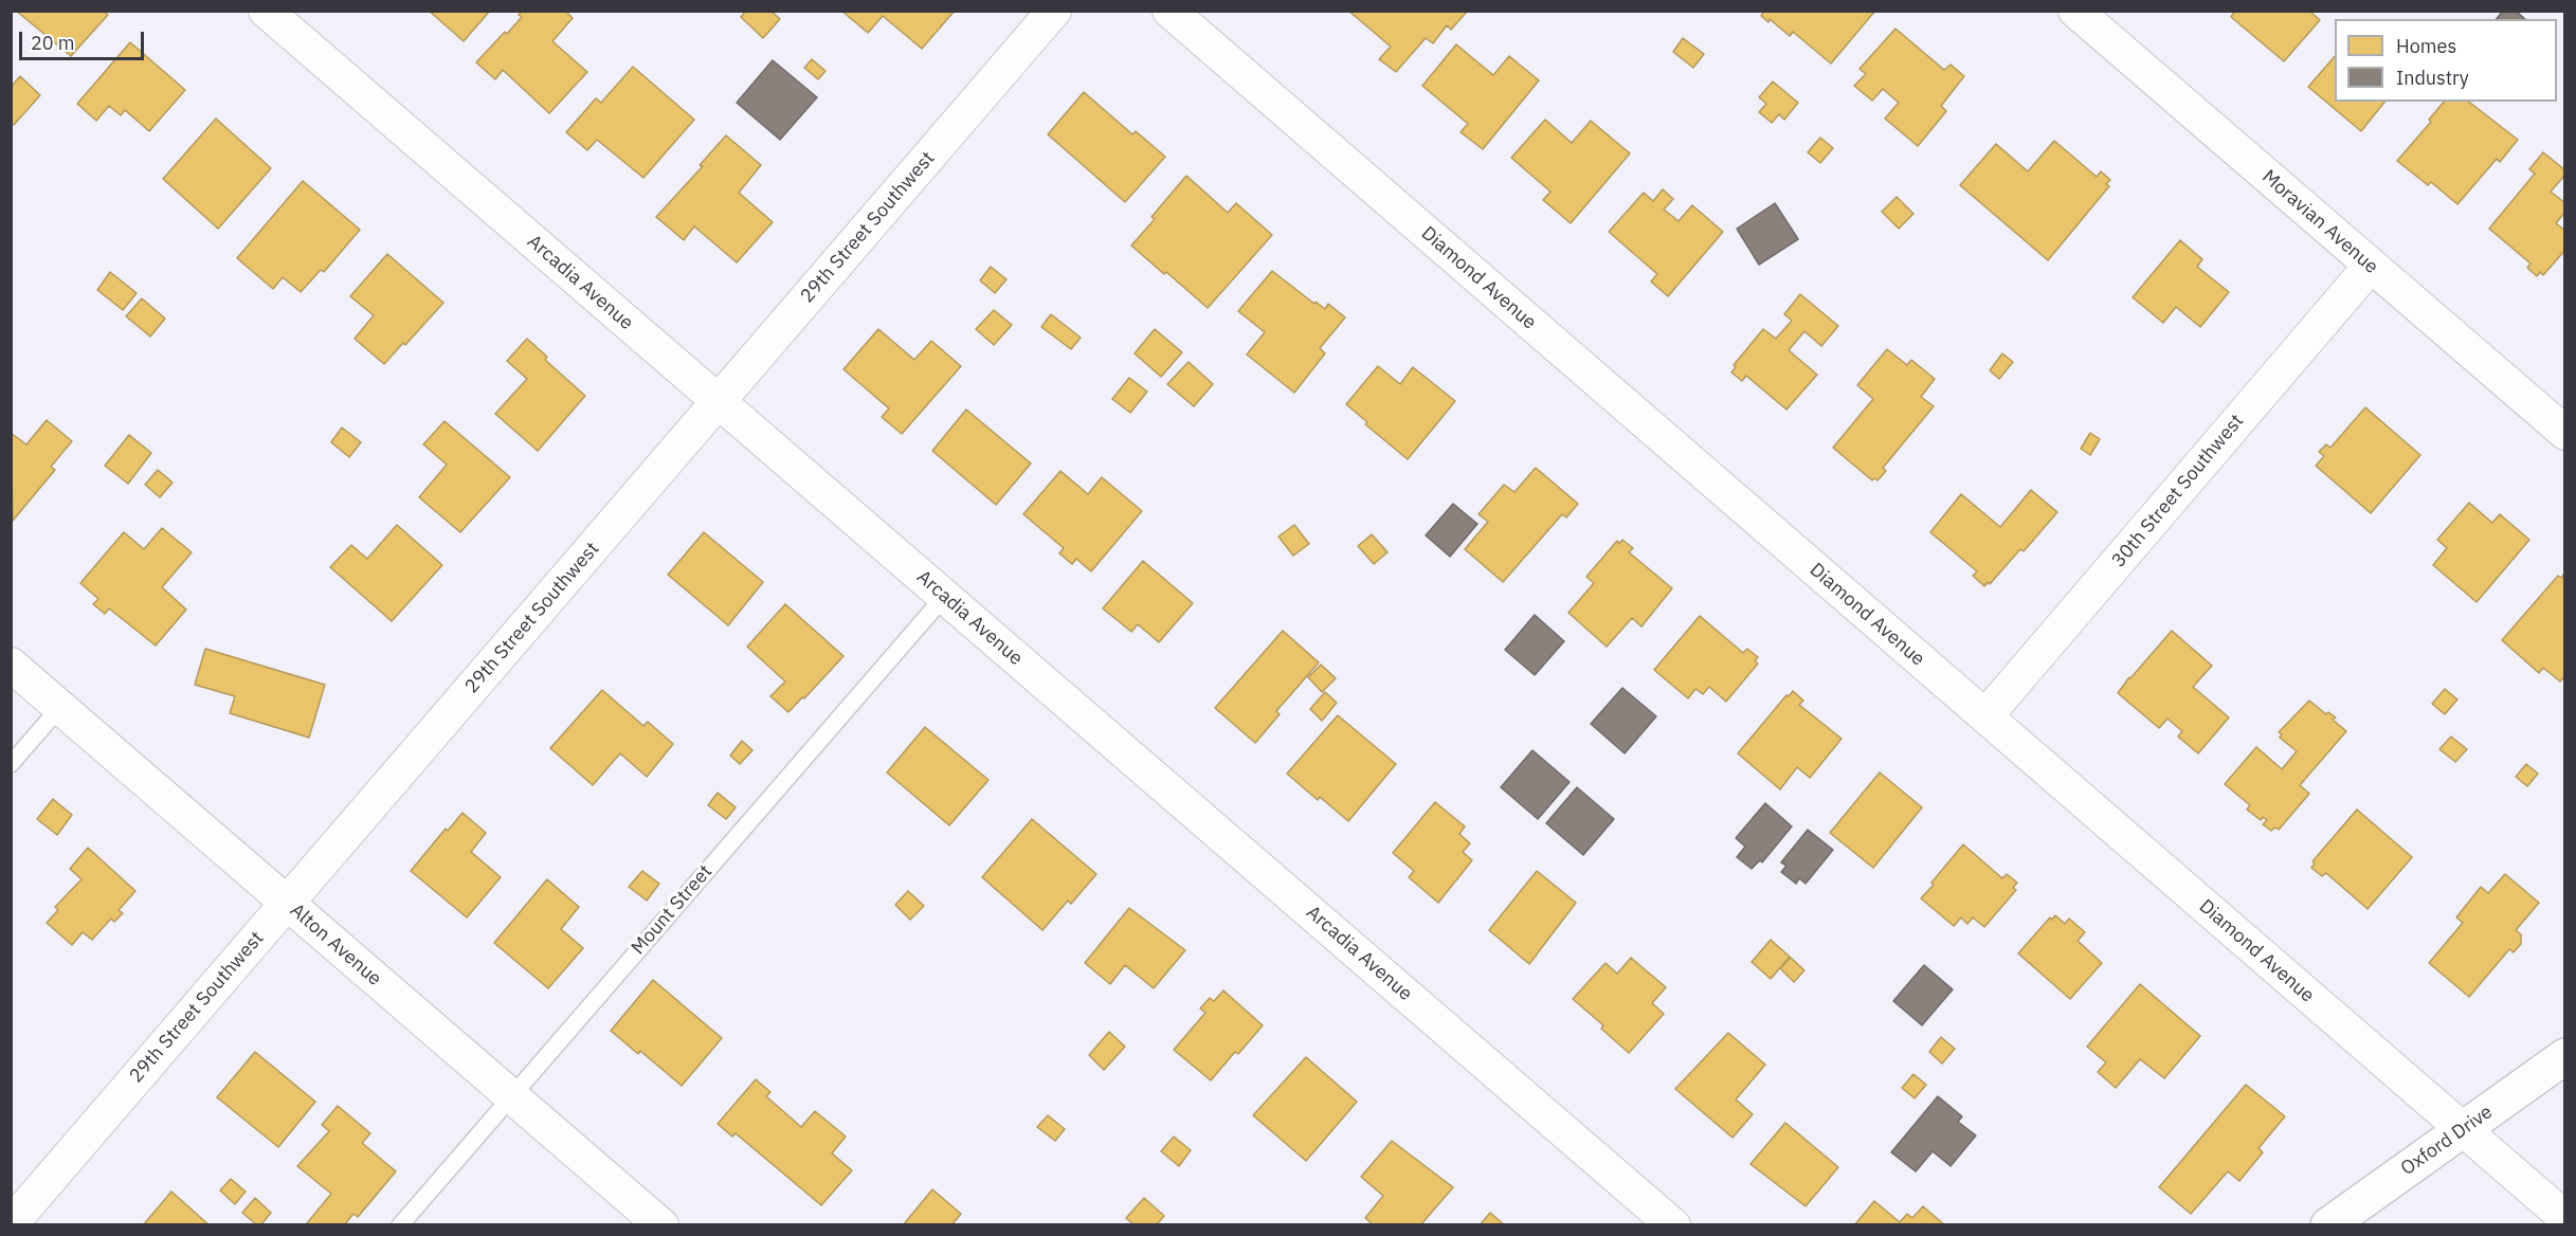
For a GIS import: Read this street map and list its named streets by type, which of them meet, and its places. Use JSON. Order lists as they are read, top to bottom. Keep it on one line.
{"streets":{"main road":["Oxford Drive"],"street":["Moravian Avenue","29th Street Southwest","Diamond Avenue","Arcadia Avenue","30th Street Southwest","Alton Avenue"],"lane":["Mount Street"]},"crossings":[["Moravian Avenue","30th Street Southwest"],["29th Street Southwest","Arcadia Avenue"],["29th Street Southwest","Alton Avenue"],["Diamond Avenue","30th Street Southwest"],["Diamond Avenue","Oxford Drive"],["Arcadia Avenue","Mount Street"],["Mount Street","Alton Avenue"]],"legend":["Homes","Industry"],"scale_bar":"20 m"}
